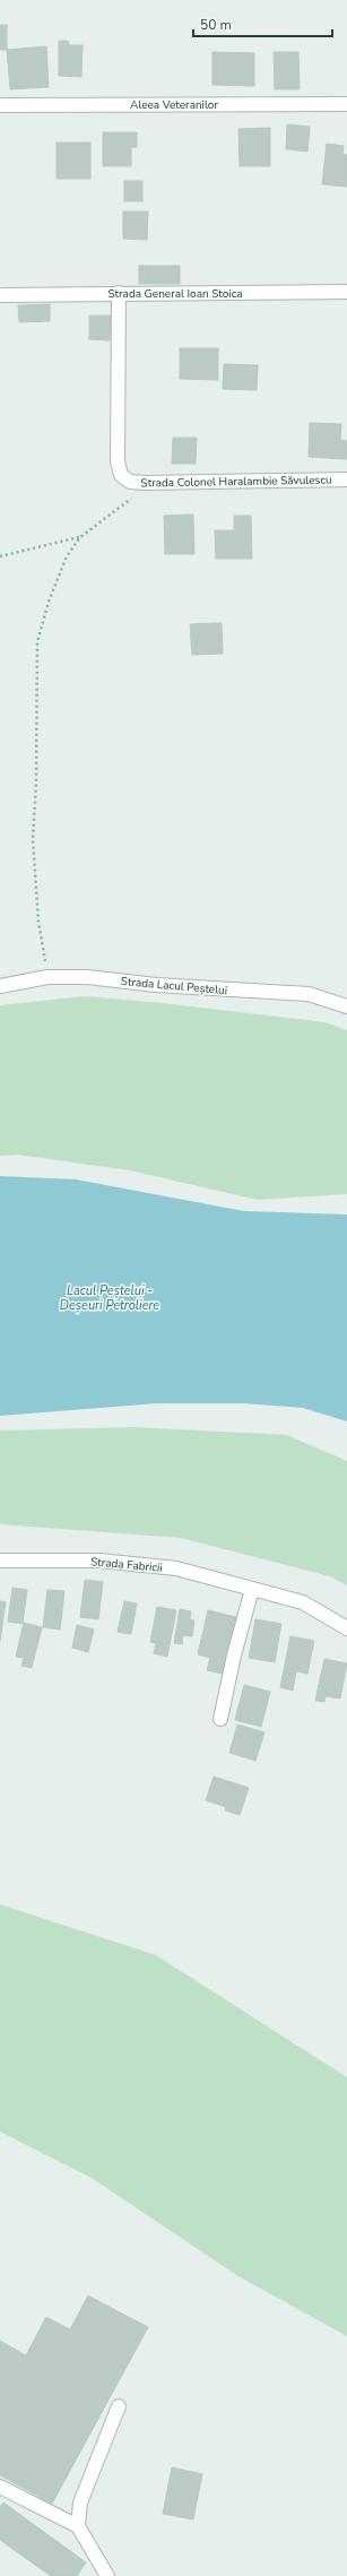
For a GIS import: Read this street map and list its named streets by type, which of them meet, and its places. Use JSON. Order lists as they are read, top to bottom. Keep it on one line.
{"streets":{"street":["Aleea Veteranilor","Strada General Ioan Stoica","Strada Colonel Haralambie Săvulescu","Strada Lacul Peștelui","Strada Fabricii"]},"crossings":[["Strada General Ioan Stoica","Strada Colonel Haralambie Săvulescu"]],"water":["Lacul Peștelui - Deșeuri Petroliere"],"scale_bar":"50 m"}
